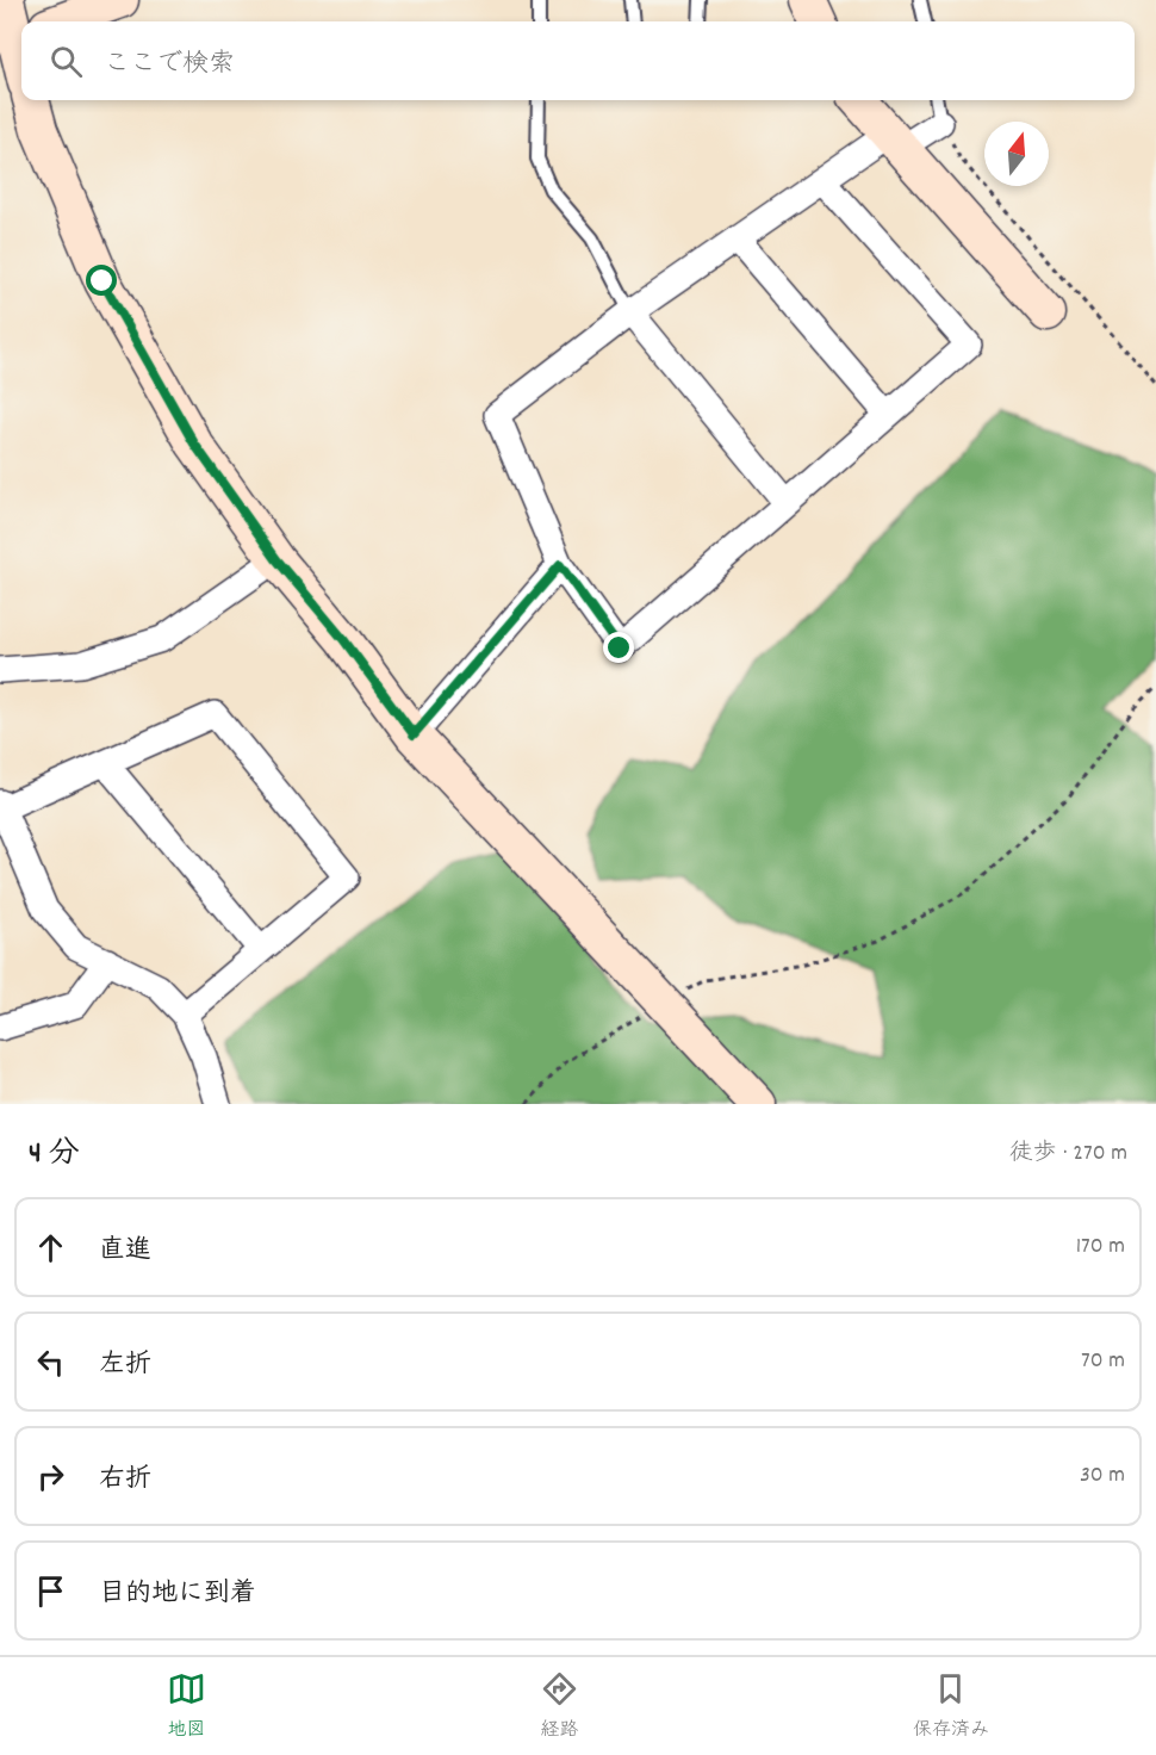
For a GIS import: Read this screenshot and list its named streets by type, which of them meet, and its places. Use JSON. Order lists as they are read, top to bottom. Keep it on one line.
{"north":"top","page":{"search":"ここで検索","heading":["4 分","徒歩 · 270 m"],"list":[["直進","170 m"],["左折","70 m"],["右折","30 m"],"目的地に到着"],"nav":["地図","経路","保存済み"]}}
